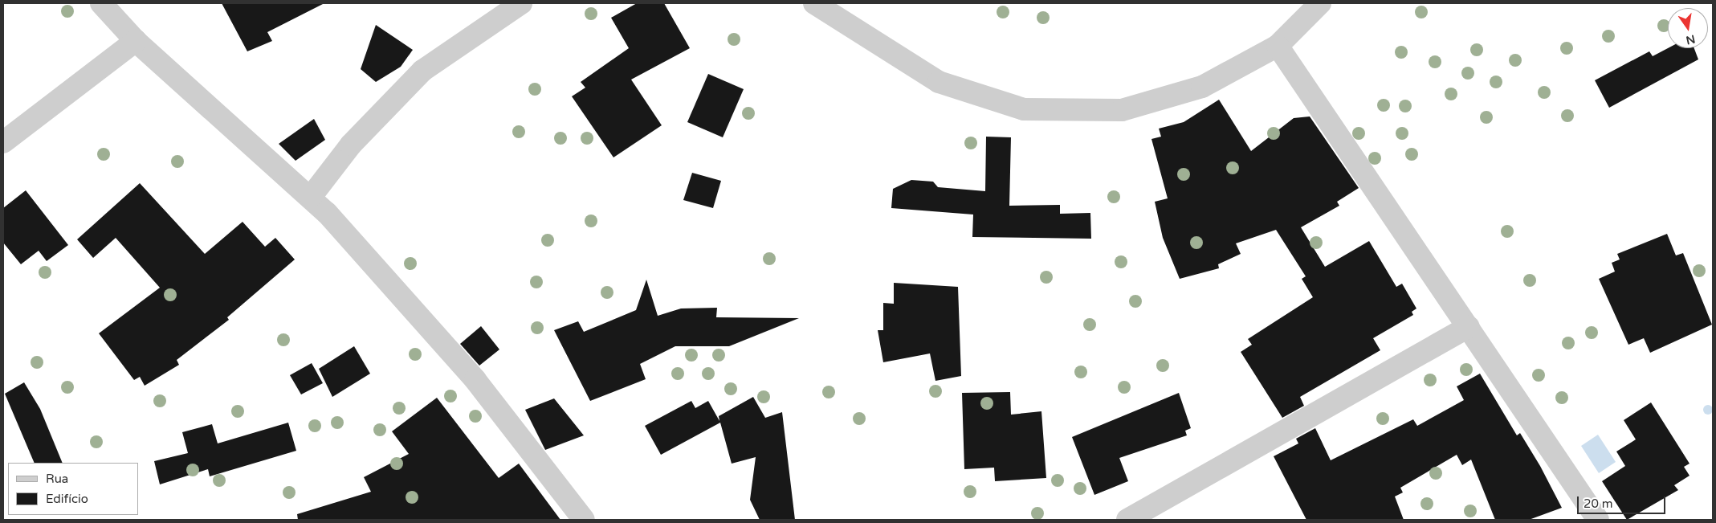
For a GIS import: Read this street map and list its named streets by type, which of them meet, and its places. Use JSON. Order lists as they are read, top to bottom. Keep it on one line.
{"legend":["Rua","Edifício"],"scale_bar":"20 m","north":"bottom"}
